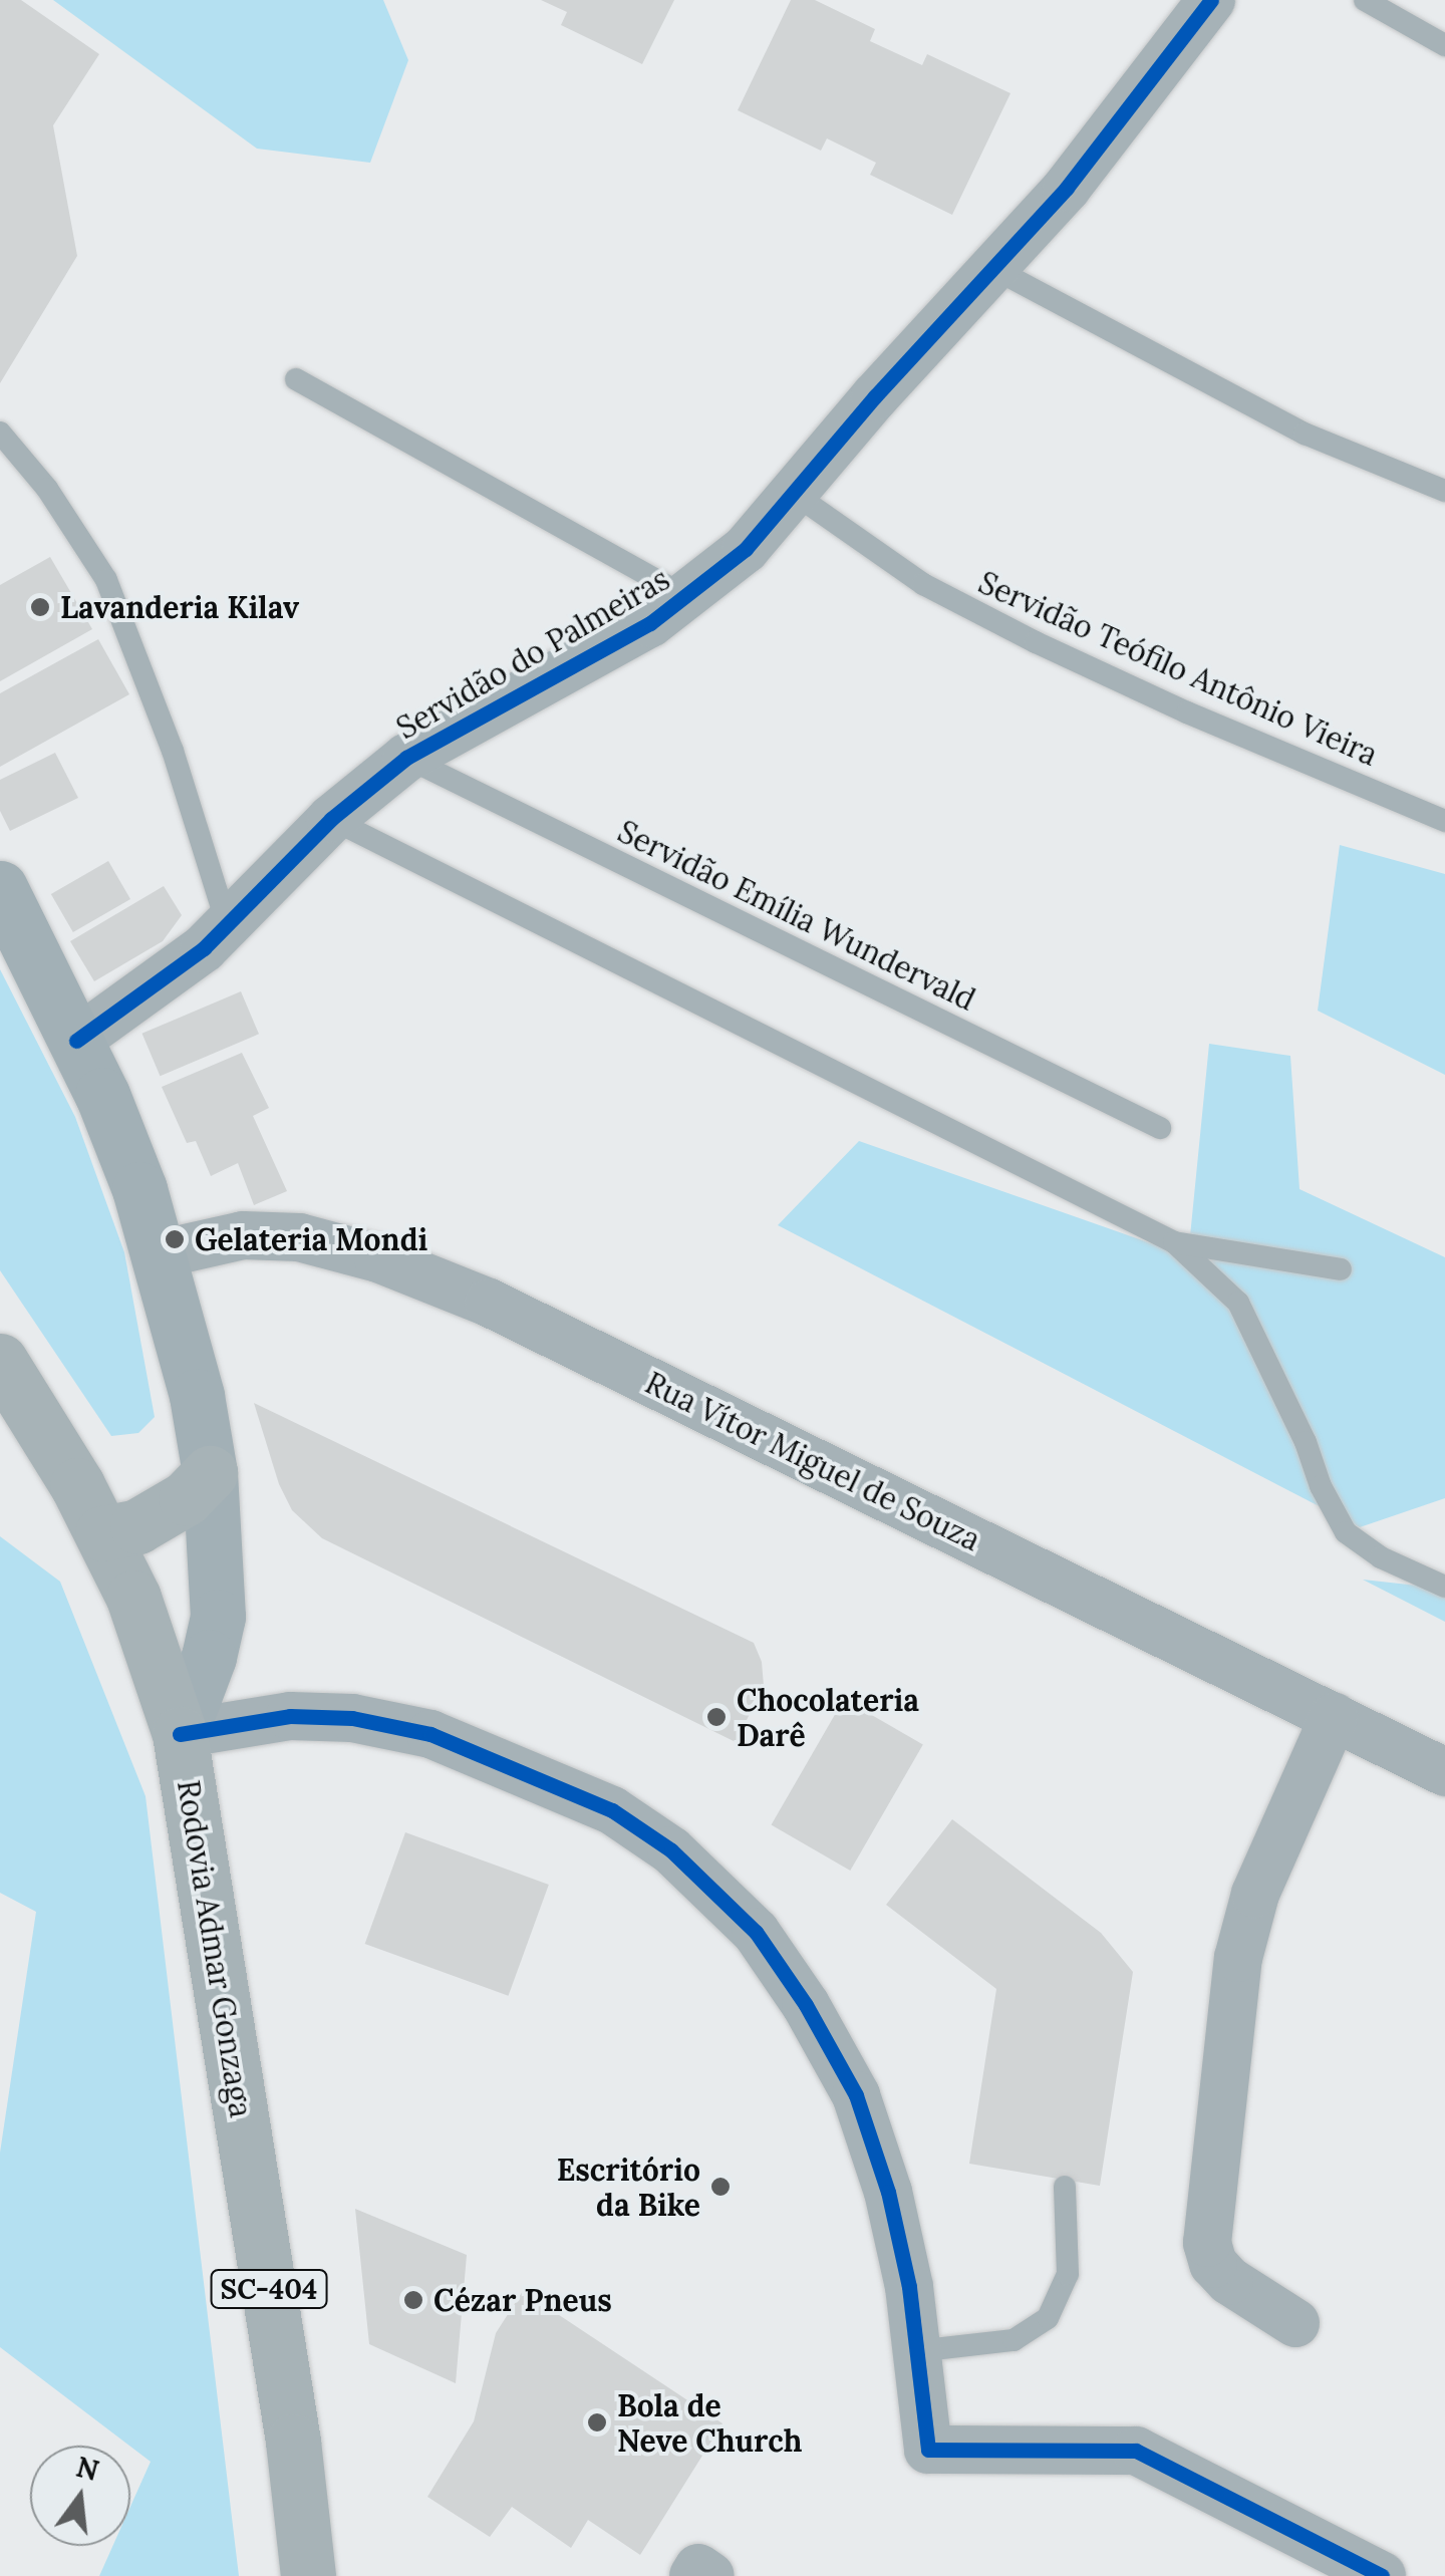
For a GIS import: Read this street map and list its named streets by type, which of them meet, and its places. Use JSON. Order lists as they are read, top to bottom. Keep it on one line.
{"streets":{"main road":["Rodovia Admar Gonzaga","SC-404"],"street":["Servidão do Palmeiras","Rua Vítor Miguel de Souza"],"lane":["Servidão Teófilo Antônio Vieira","Servidão Emília Wundervald"]},"crossings":[["Servidão do Palmeiras","Servidão Teófilo Antônio Vieira"],["Servidão do Palmeiras","Servidão Emília Wundervald"]],"places":["Lavanderia Kilav","Gelateria Mondi","Chocolateria Darê","Escritório da Bike","Cézar Pneus","Bola de Neve Church"],"north":"top"}
